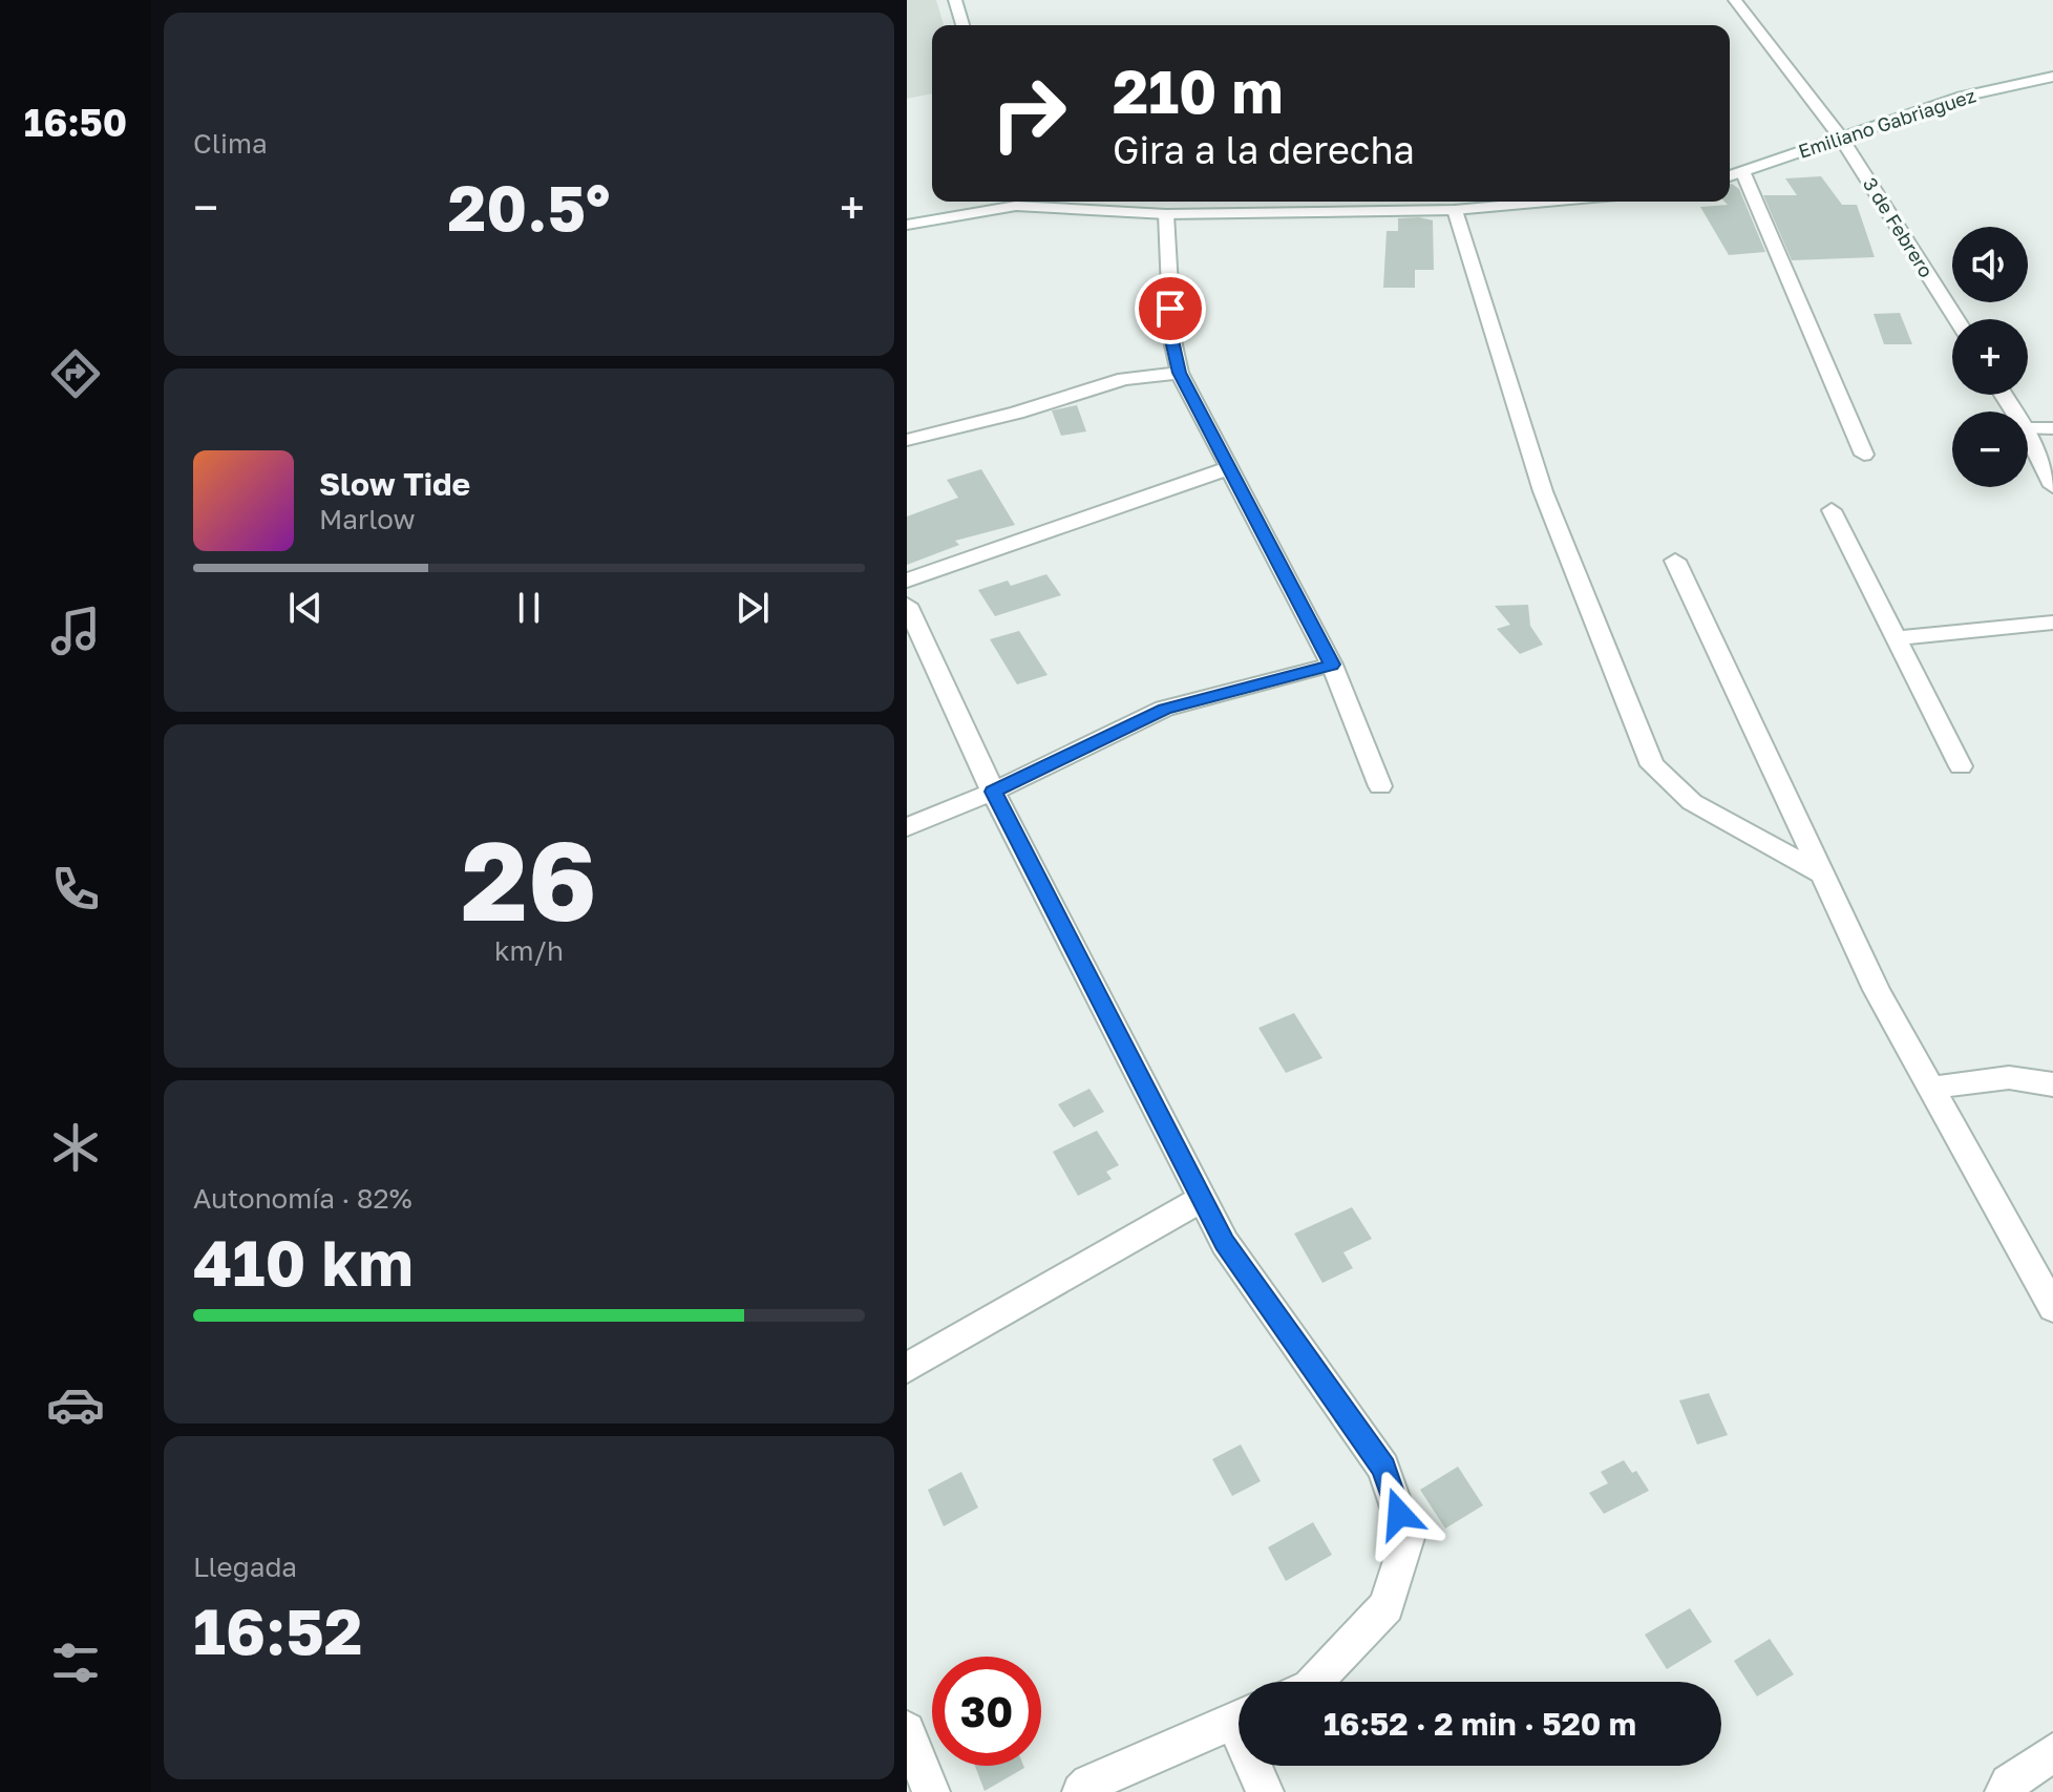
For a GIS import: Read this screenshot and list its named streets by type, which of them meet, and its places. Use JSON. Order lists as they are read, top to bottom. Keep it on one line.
{"streets":{"street":["Emiliano Gabriaguez","3 de Febrero"]},"crossings":[["Emiliano Gabriaguez","3 de Febrero"]],"page":{"tabs":"16:50","tile":["Clima",["26","km/h"],["Autonomía · 82%","410 km"],["Llegada","16:52"]],"turn":["210 m","Gira a la derecha"],"heat":["−","20.5°","+"],"map_buttons":["+","−"],"song":["Slow Tide","Marlow"],"limit":"30","trip":"16:52 · 2 min · 520 m"}}
